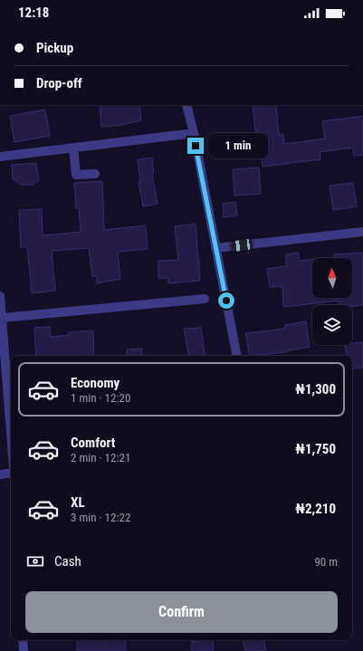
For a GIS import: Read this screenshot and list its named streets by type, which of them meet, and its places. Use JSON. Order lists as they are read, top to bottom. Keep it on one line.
{"north":"top","page":{"status":"12:18","banner":["Pickup","Drop-off"],"bubble":"1 min","list":[{"name":"Economy","note":"1 min · 12:20","value":"₦1,300"},{"name":"Comfort","note":"2 min · 12:21","value":"₦1,750"},{"name":"XL","note":"3 min · 12:22","value":"₦2,210"}],"pay":["Cash","90 m"],"buttons":"Confirm"}}
